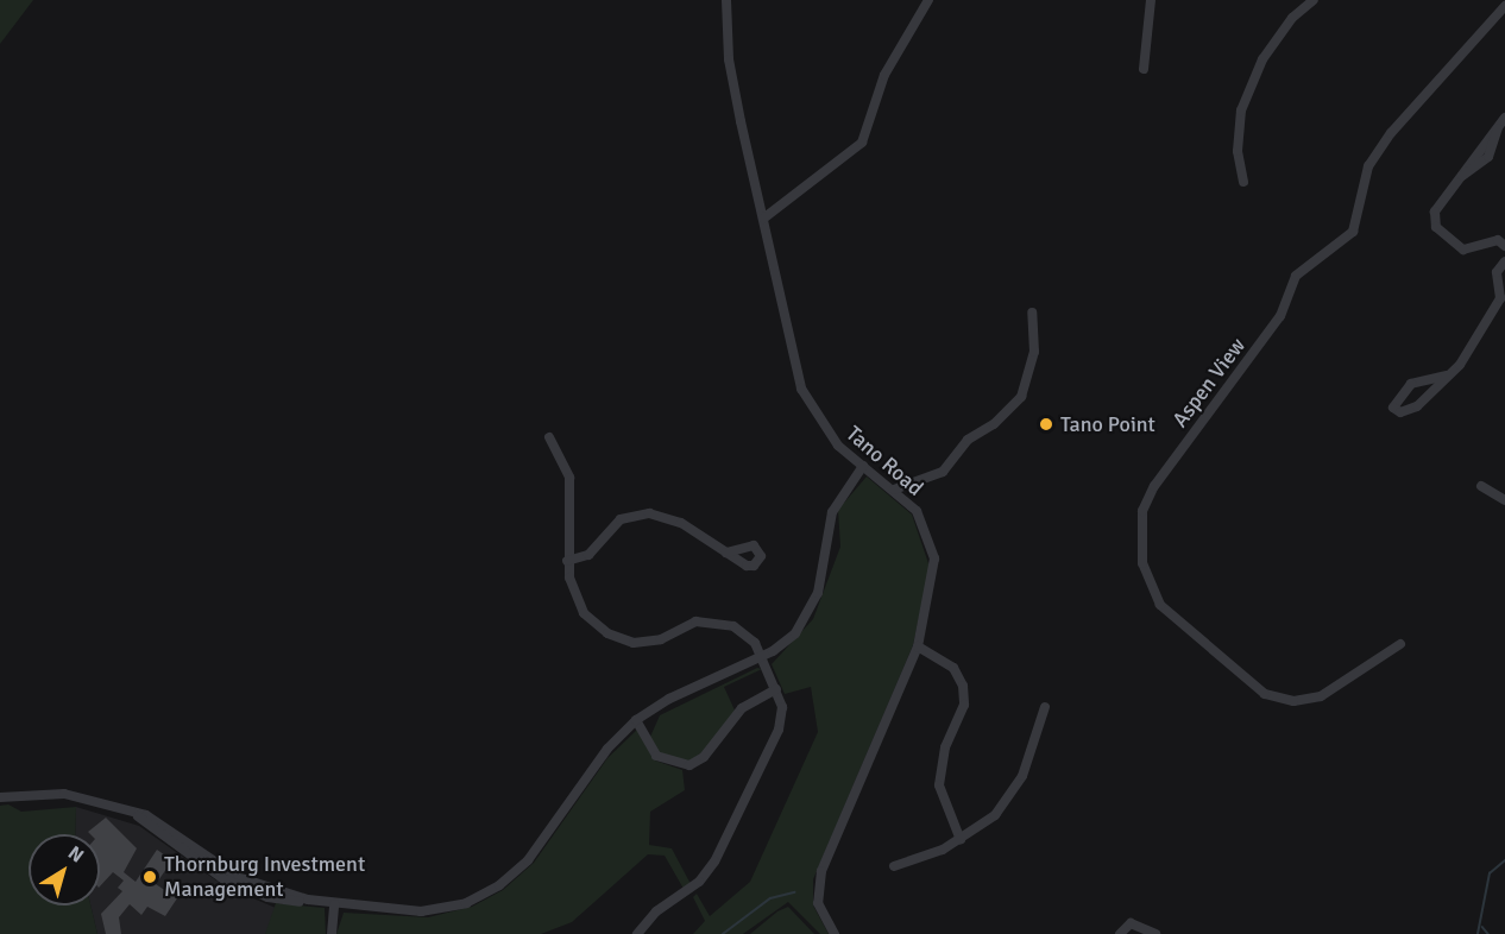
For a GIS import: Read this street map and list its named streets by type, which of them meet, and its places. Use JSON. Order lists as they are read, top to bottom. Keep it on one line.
{"streets":{"street":["Aspen View","Tano Road"]},"places":["Tano Point","Thornburg Investment Management"],"north":"top right"}
